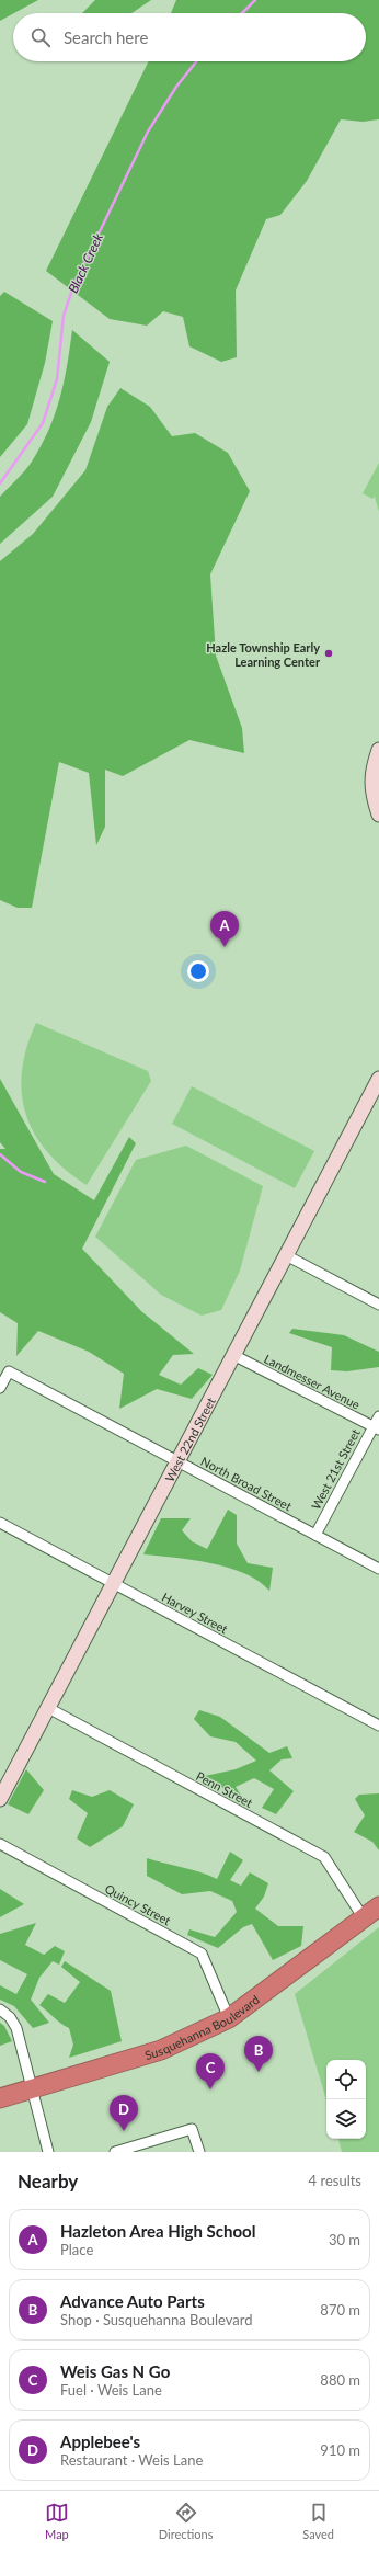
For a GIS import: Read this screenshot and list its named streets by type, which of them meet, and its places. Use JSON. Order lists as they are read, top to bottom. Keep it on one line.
{"streets":{"highway":["Susquehanna Boulevard"],"street":["Landmesser Avenue","West 22nd Street","West 21st Street","North Broad Street","Harvey Street","Penn Street","Quincy Street"]},"crossings":[["Landmesser Avenue","West 22nd Street"],["Landmesser Avenue","West 21st Street"],["West 22nd Street","North Broad Street"],["West 22nd Street","Harvey Street"],["West 22nd Street","Penn Street"],["West 21st Street","North Broad Street"],["Penn Street","Susquehanna Boulevard"],["Quincy Street","Susquehanna Boulevard"]],"water":["Black Creek"],"places":["Hazle Township Early Learning Center"],"page":{"search":"Search here","pins":["A","B","C","D"],"heading":["Nearby","4 results"],"list":[{"mark":"A","name":"Hazleton Area High School","note":"Place","value":"30 m"},{"mark":"B","name":"Advance Auto Parts","note":"Shop · Susquehanna Boulevard","value":"870 m"},{"mark":"C","name":"Weis Gas N Go","note":"Fuel · Weis Lane","value":"880 m"},{"mark":"D","name":"Applebee's","note":"Restaurant · Weis Lane","value":"910 m"}],"nav":["Map","Directions","Saved"]}}
